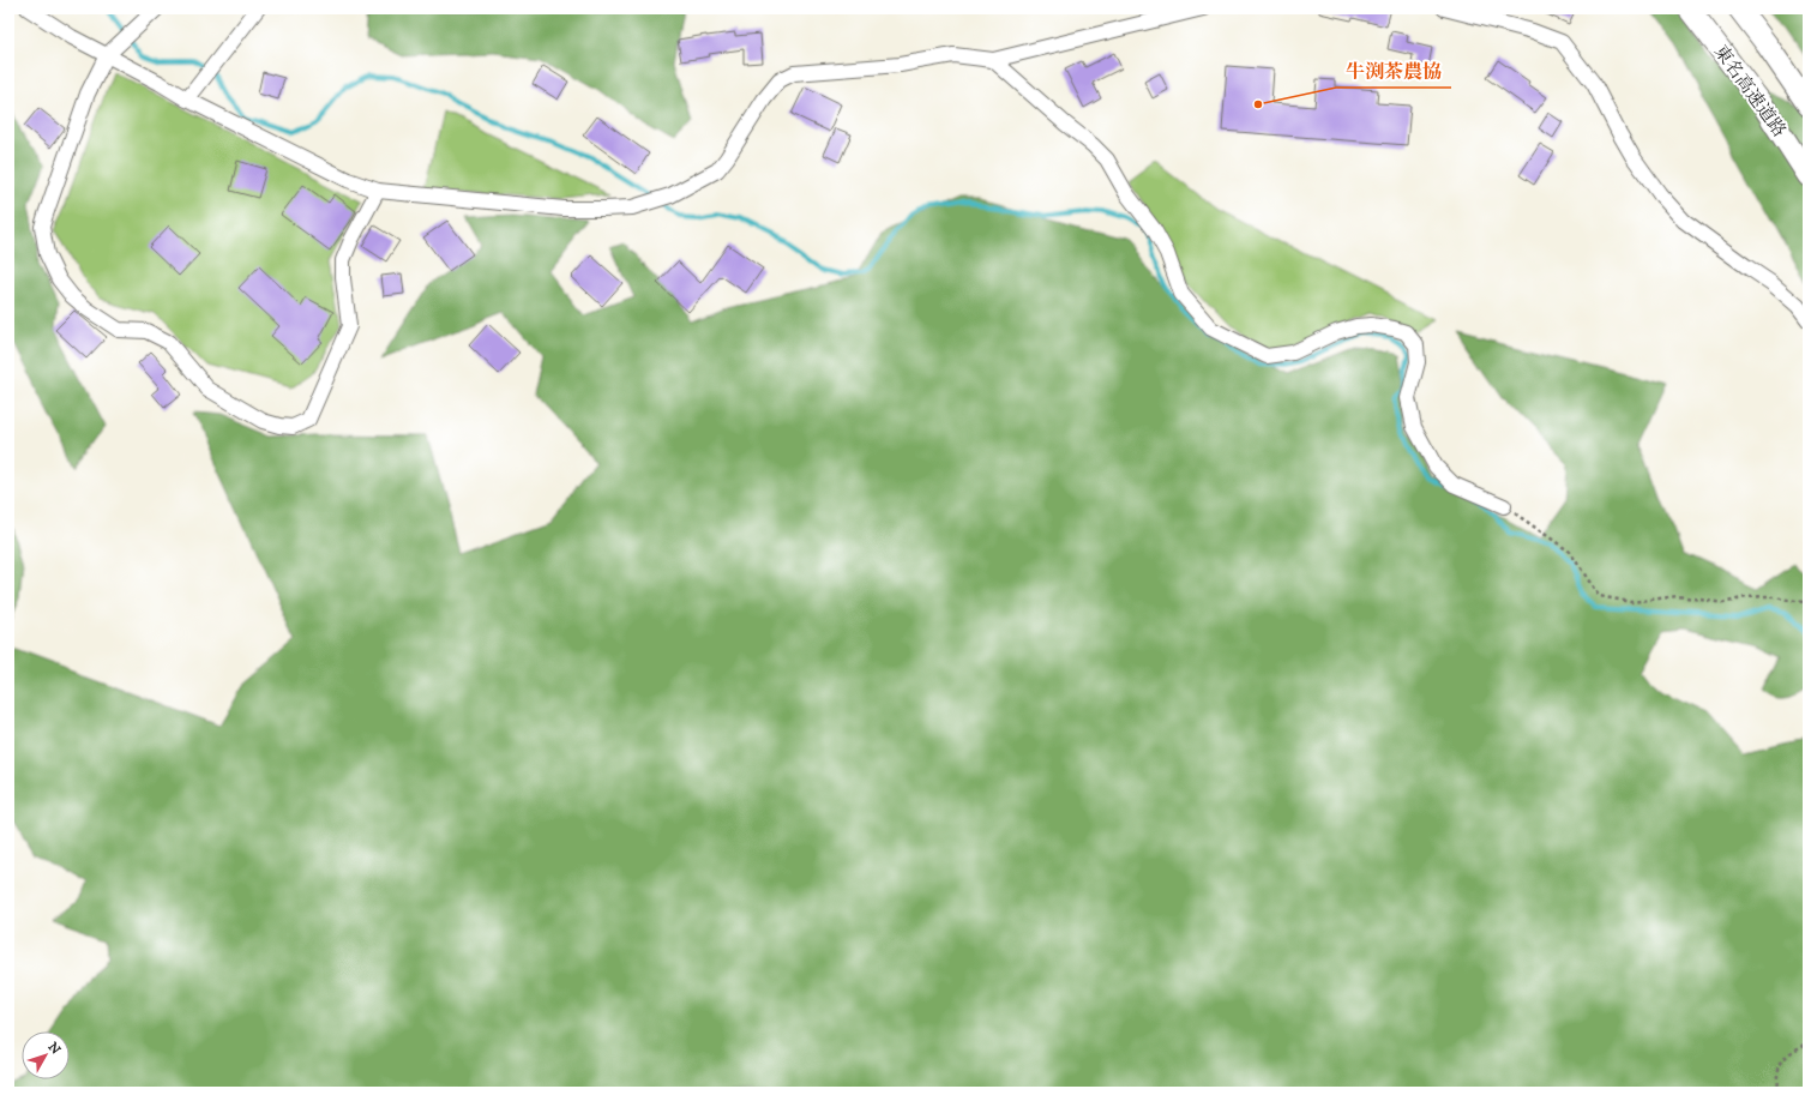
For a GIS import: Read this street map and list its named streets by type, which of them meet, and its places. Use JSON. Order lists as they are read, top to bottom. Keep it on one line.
{"streets":{"highway":["東名高速道路"]},"places":["牛渕茶農協"],"north":"top right"}
